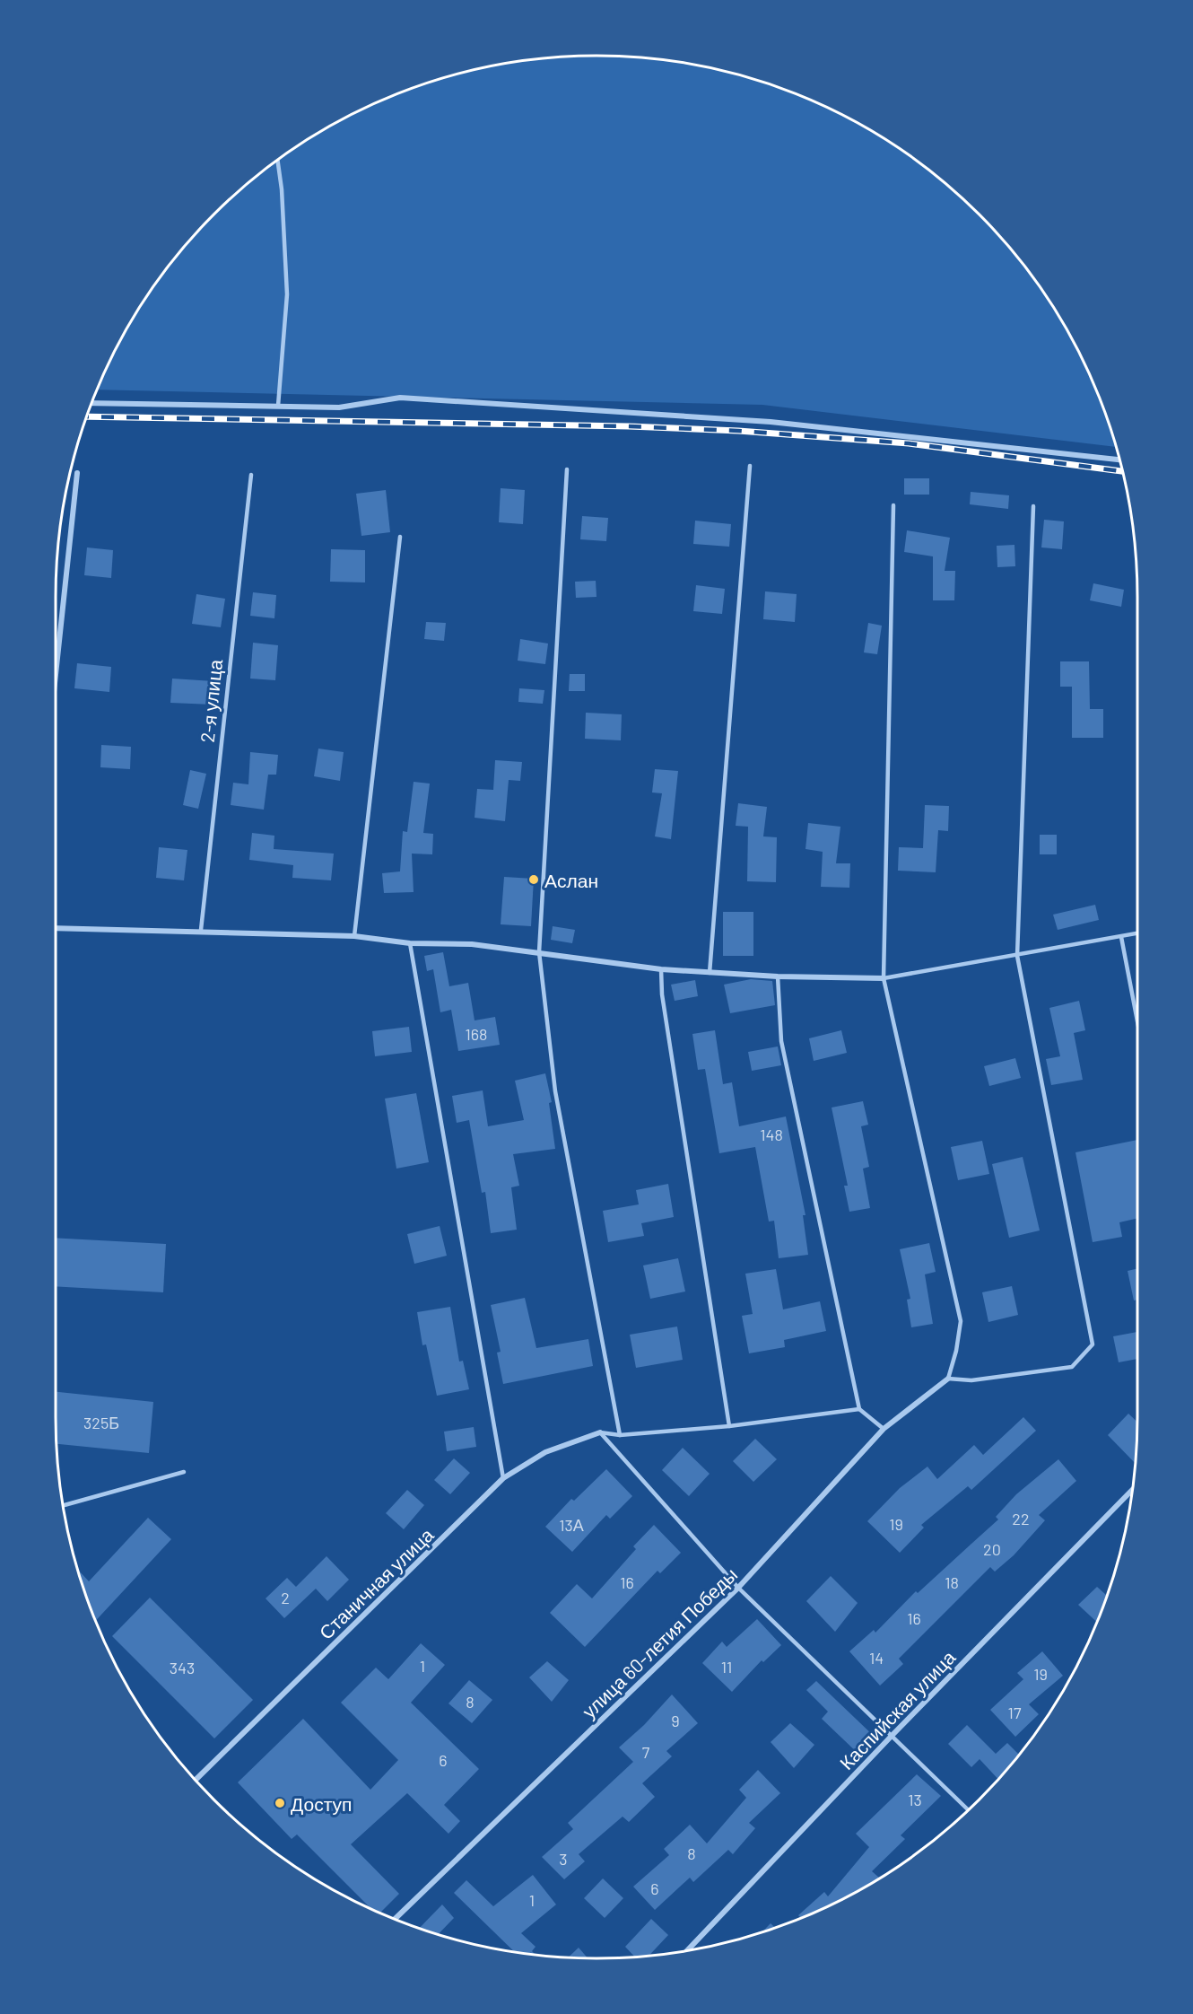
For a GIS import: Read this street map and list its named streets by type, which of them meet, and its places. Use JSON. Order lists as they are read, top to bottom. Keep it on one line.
{"streets":{"street":["Станичная улица","улица 60-летия Победы","Каспийская улица"],"lane":["2-я улица"]},"places":["Аслан","Доступ"],"house_numbers":["168","148","325Б","22","19","13А","20","16","18","2","16","14","1","11","343","19","8","17","9","7","6","13","8","3","6","1"]}
